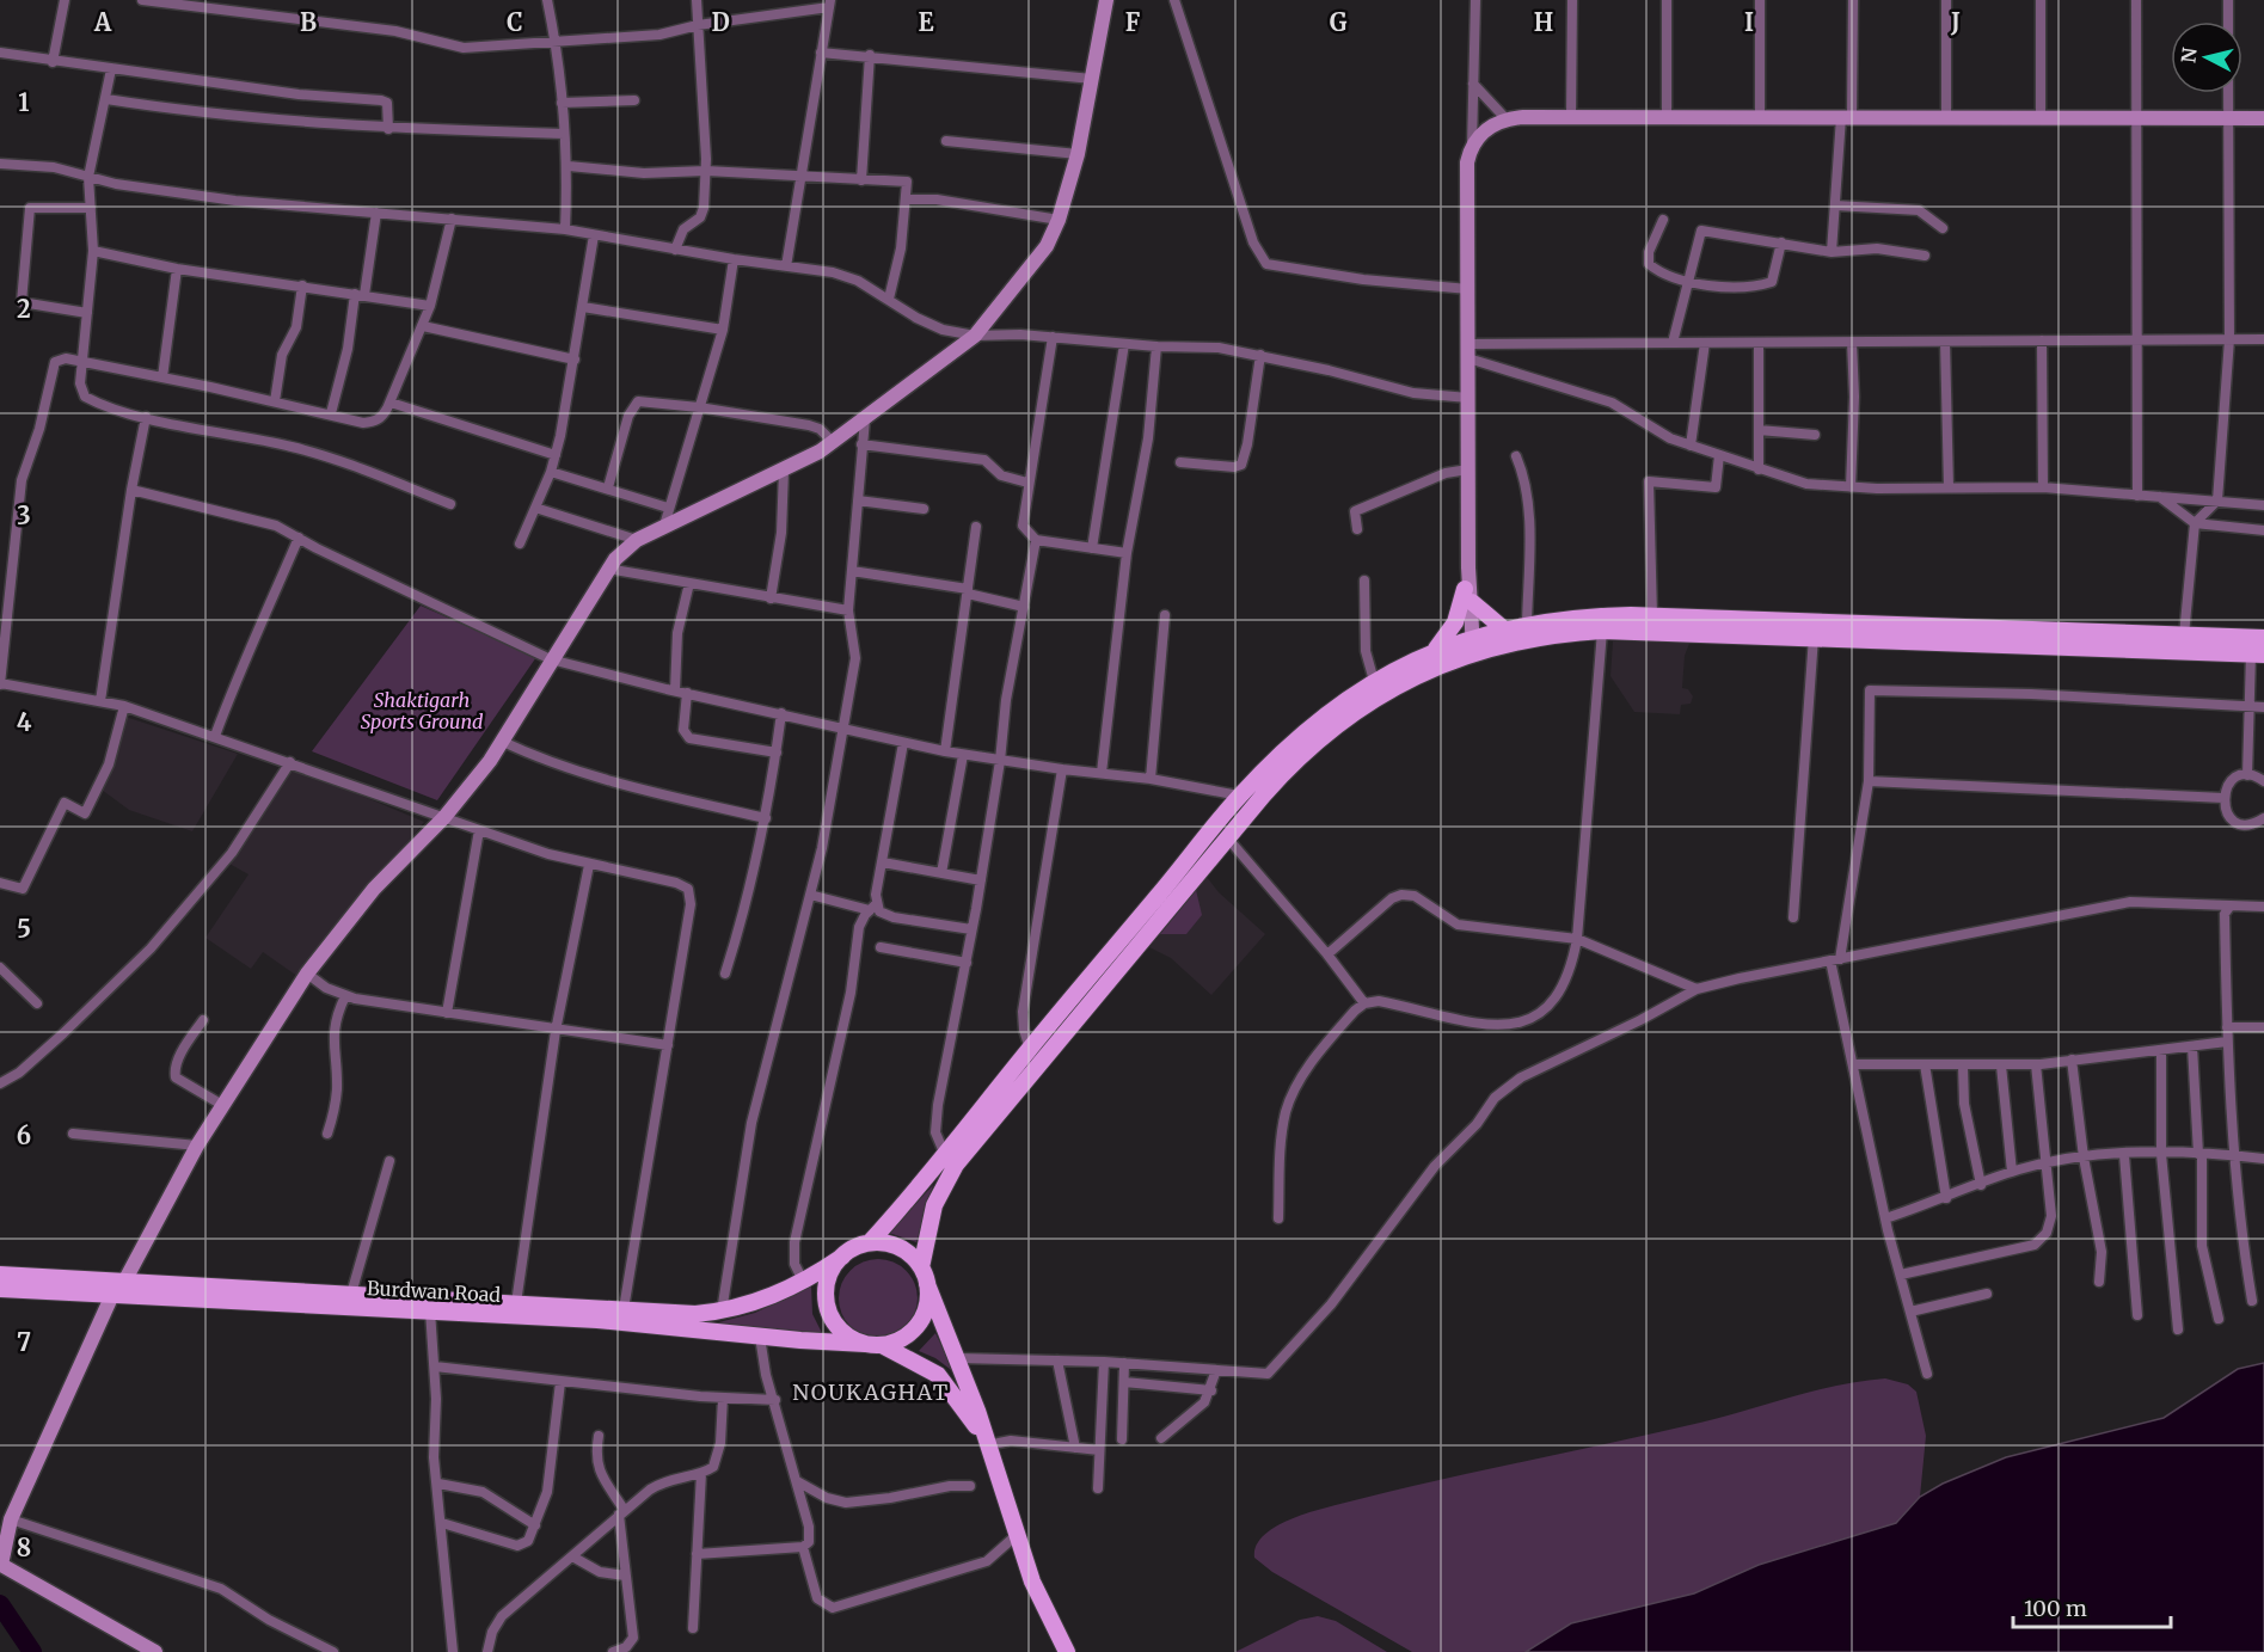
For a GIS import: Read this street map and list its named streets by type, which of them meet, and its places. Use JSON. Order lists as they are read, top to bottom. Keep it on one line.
{"streets":{"main road":["Burdwan Road"]},"districts":["NOUKAGHAT"],"parks":["Shaktigarh Sports Ground"],"scale_bar":"100 m","north":"left","grid":{"columns":["A","B","C","D","E","F","G","H","I","J"],"rows":["1","2","3","4","5","6","7","8"]}}
